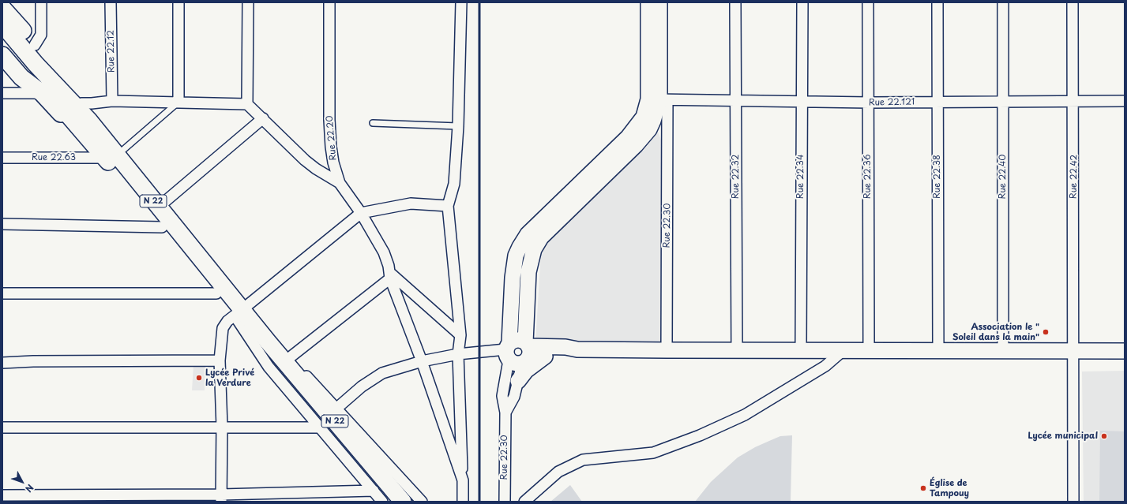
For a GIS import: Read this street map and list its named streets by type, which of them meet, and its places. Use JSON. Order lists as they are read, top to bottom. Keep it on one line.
{"streets":{"main road":["N 22"],"street":["Rue 22.12","Rue 22.121","Rue 22.20","Rue 22.63","Rue 22.32","Rue 22.34","Rue 22.36","Rue 22.38","Rue 22.40","Rue 22.42","Rue 22.30"]},"crossings":[["Rue 22.121","Rue 22.32"],["Rue 22.121","Rue 22.34"],["Rue 22.121","Rue 22.36"],["Rue 22.121","Rue 22.38"],["Rue 22.121","Rue 22.40"],["Rue 22.121","Rue 22.42"],["Rue 22.121","Rue 22.30"],["Rue 22.63","N 22"]],"places":["Association le \" Soleil dans la main\"","Lycée Privé la Verdure","Lycée municipal","Église de Tampouy"],"north":"bottom right"}
